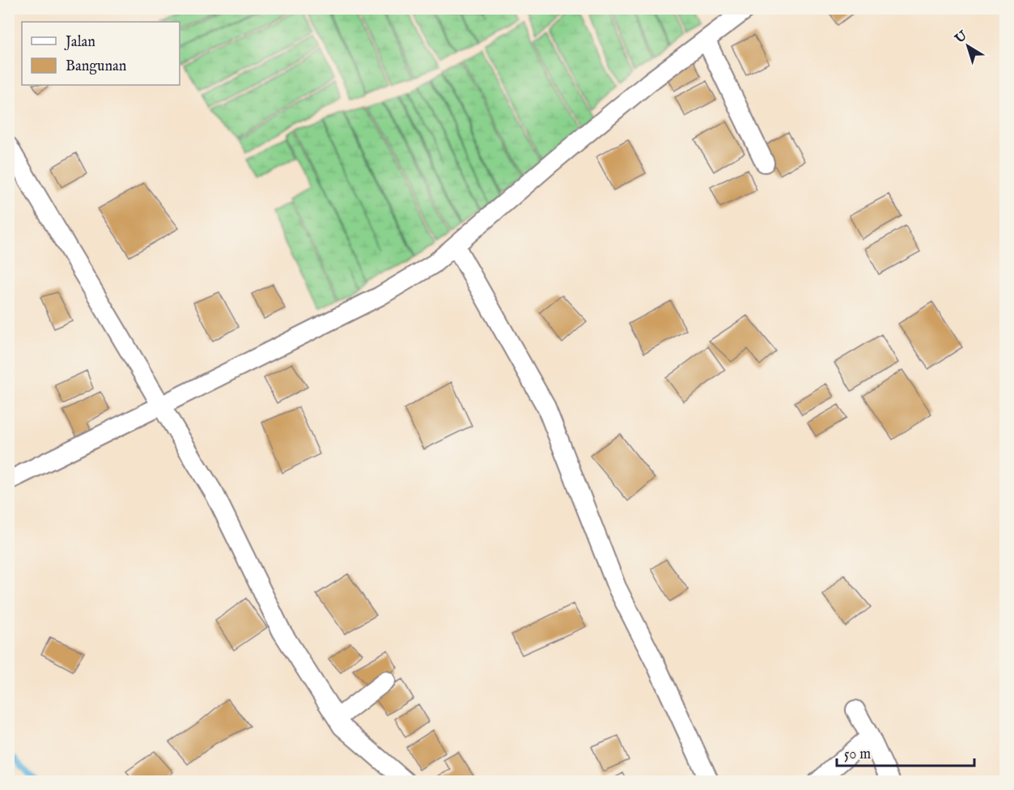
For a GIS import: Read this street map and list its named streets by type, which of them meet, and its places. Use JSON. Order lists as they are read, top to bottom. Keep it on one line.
{"legend":["Jalan","Bangunan"],"scale_bar":"50 m","north":"top left"}
